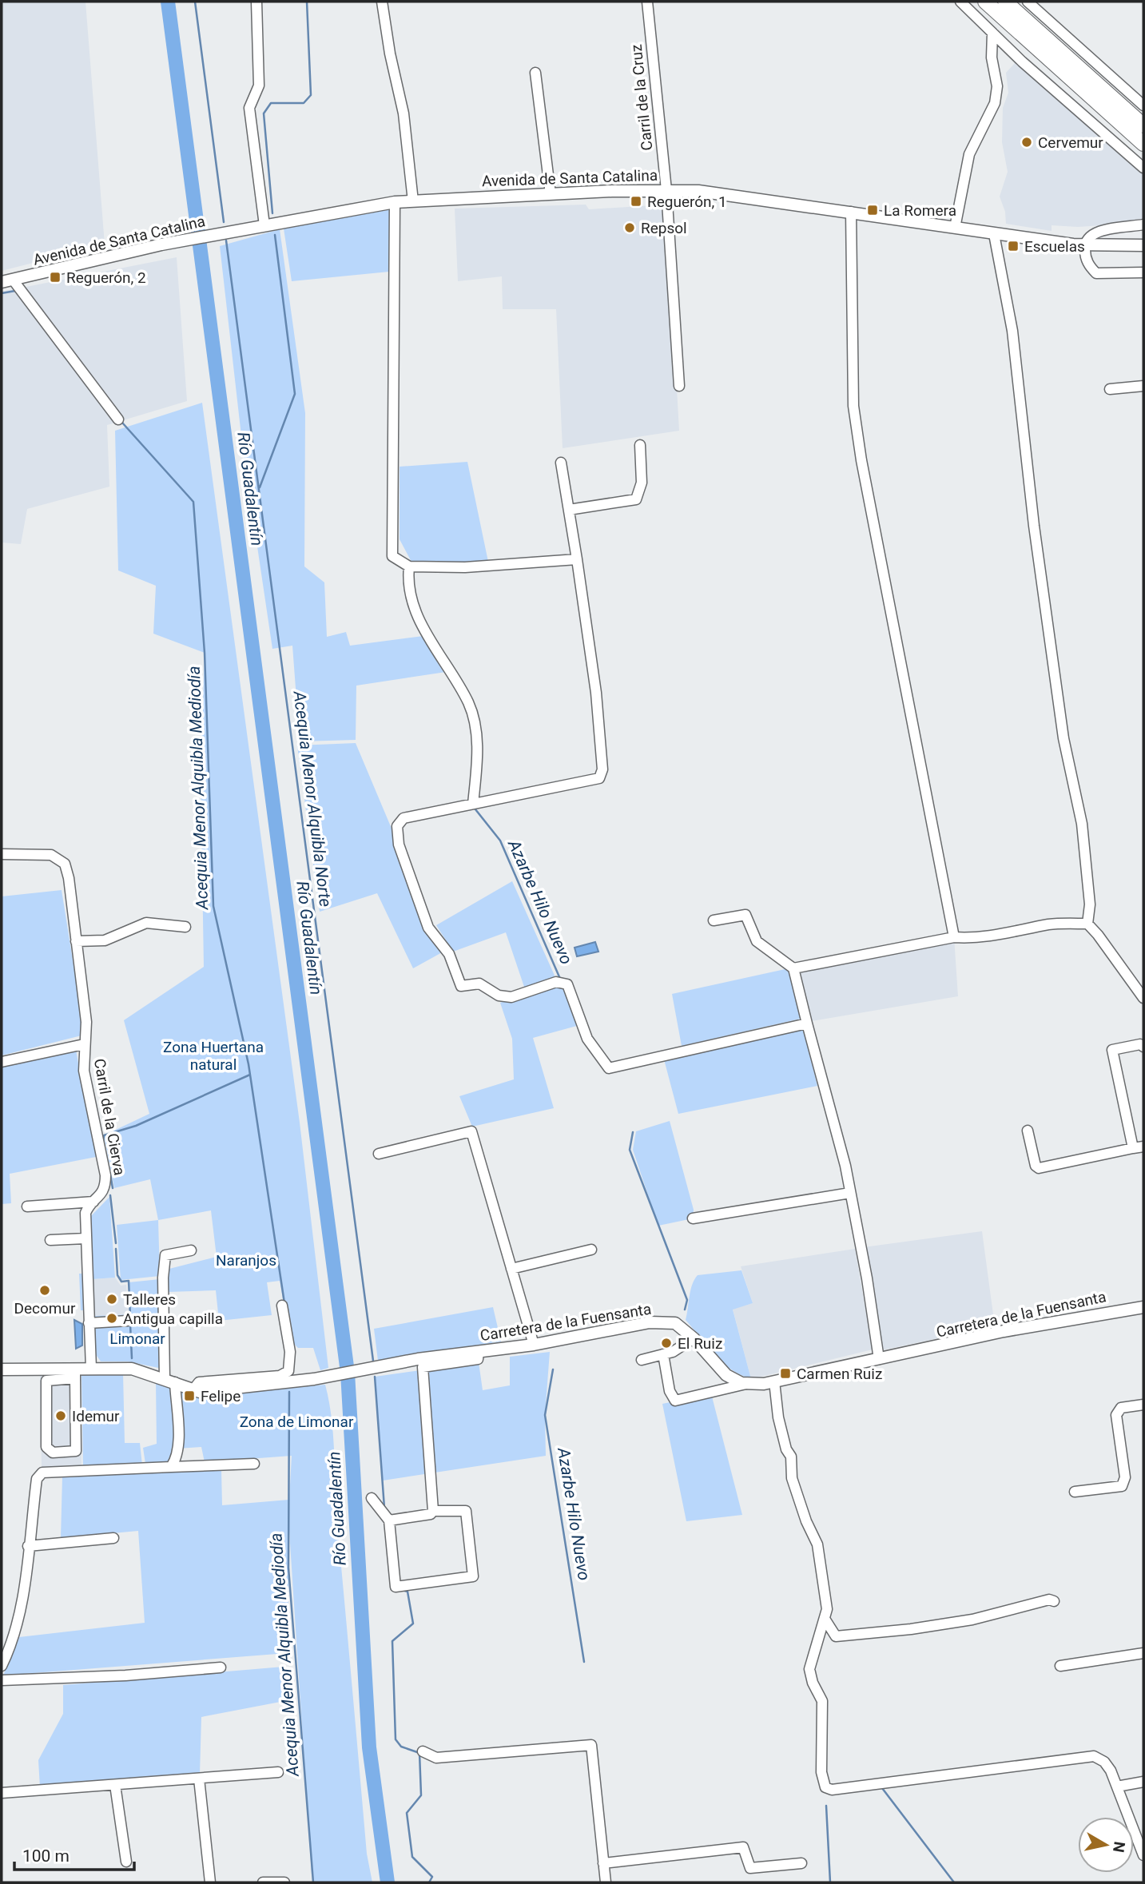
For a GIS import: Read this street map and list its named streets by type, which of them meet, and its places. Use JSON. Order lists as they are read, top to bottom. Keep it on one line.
{"streets":{"main road":["Avenida de Santa Catalina","Carretera de la Fuensanta"],"street":["Carril de la Cruz","Carril de la Cierva"]},"crossings":[["Carril de la Cruz","Avenida de Santa Catalina"],["Carril de la Cierva","Carretera de la Fuensanta"]],"water":["Río Guadalentín","Acequia Menor Alquibla Mediodía","Acequia Menor Alquibla Norte","Azarbe Hilo Nuevo"],"parks":["Zona Huertana natural","Naranjos","Limonar","Zona de Limonar"],"places":{"other":["Cervemur","Repsol","Decomur","Talleres","Antigua capilla","El Ruiz","Idemur"],"transit":["Reguerón, 1","La Romera","Escuelas","Reguerón, 2","Carmen Ruiz","Felipe"]},"scale_bar":"100 m","north":"right"}
